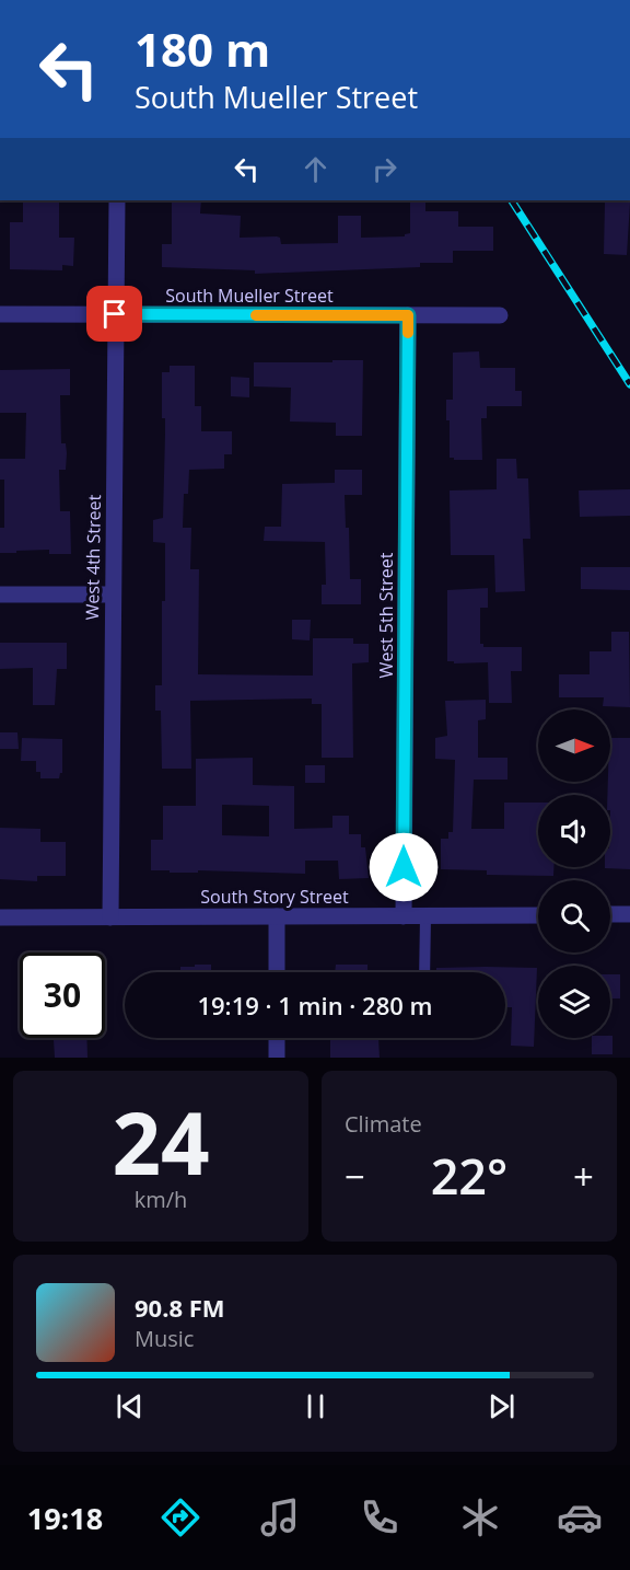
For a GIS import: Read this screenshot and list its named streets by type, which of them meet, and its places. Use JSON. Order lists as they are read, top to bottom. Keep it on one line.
{"streets":{"street":["South Mueller Street","West 4th Street","West 5th Street","South Story Street"]},"crossings":[["South Mueller Street","West 4th Street"],["South Mueller Street","West 5th Street"],["West 4th Street","South Story Street"],["West 5th Street","South Story Street"]],"north":"right","page":{"turn":["180 m","South Mueller Street"],"limit":"30","trip":"19:19 · 1 min · 280 m","tile":[["24","km/h"],"Climate"],"heat":["−","22°","+"],"song":["90.8 FM","Music"],"tabs":"19:18"}}
